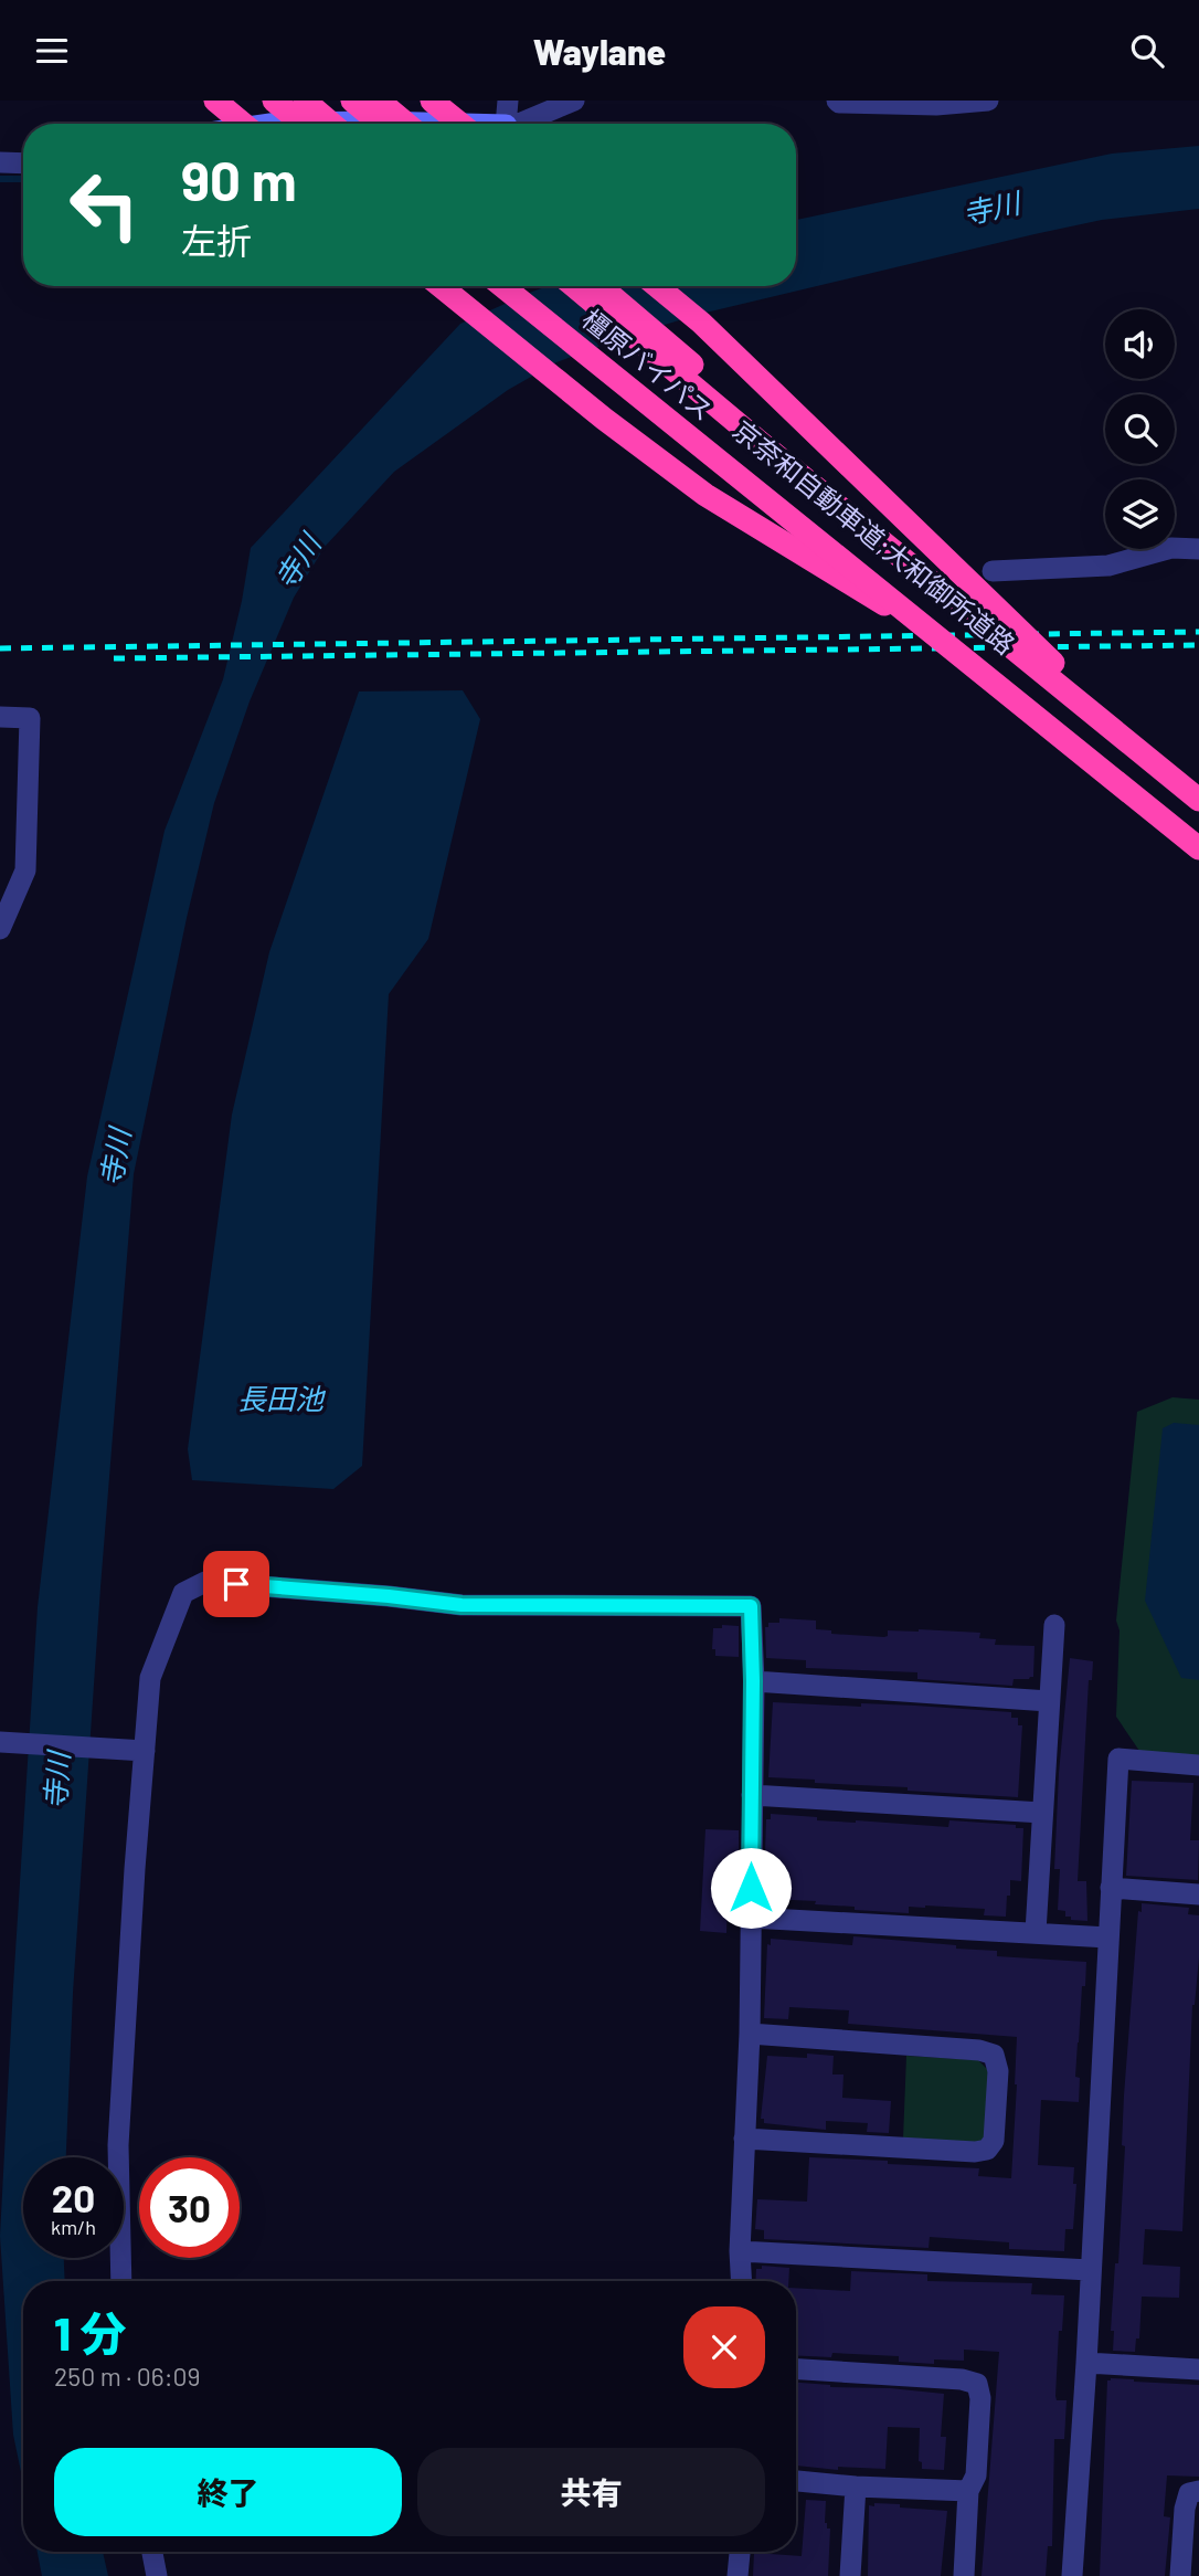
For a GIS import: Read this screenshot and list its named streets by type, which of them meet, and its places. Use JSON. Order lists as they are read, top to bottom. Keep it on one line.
{"streets":{"highway":["橿原バイパス","京奈和自動車道;大和御所道路"]},"water":["寺川","長田池"],"page":{"header":"Waylane","turn":["90 m","左折"],"speed":"20 km/h","limit":"30","heading":["1 分","250 m · 06:09"],"buttons":["終了","共有"]}}
